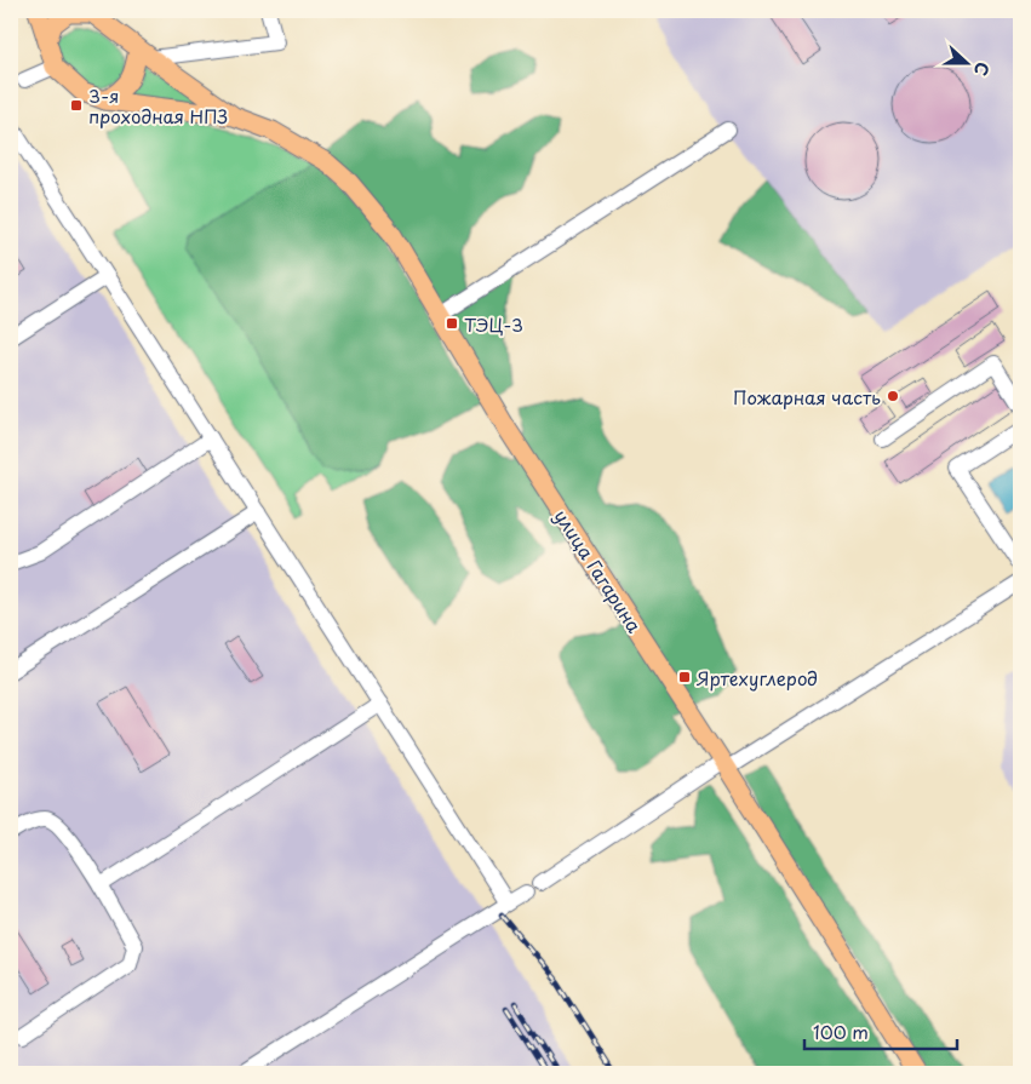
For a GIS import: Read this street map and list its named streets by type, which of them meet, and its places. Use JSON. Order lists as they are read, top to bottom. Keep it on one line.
{"streets":{"main road":["улица Гагарина"]},"places":{"transit":["3-я проходная НПЗ","ТЭЦ-3","Яртехуглерод"],"other":["Пожарная часть"]},"scale_bar":"100 m","north":"right"}
